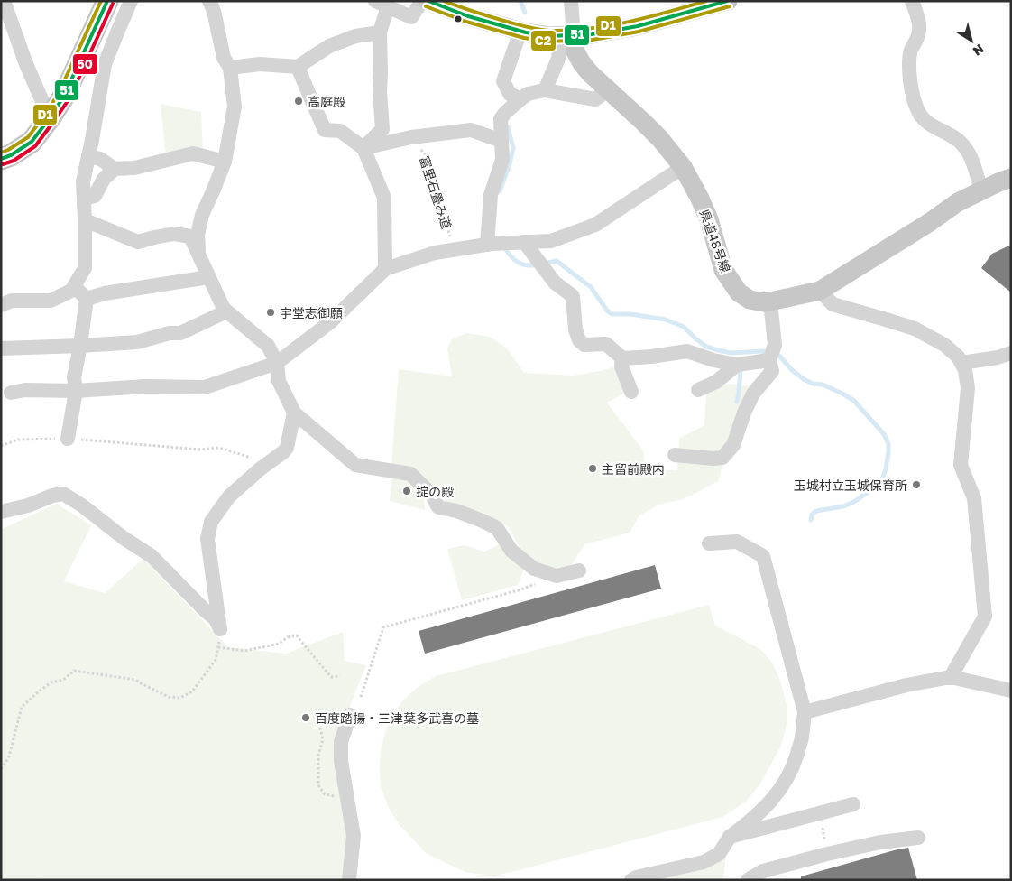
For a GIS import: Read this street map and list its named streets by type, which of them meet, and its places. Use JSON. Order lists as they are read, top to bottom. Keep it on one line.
{"streets":{"main road":["県道48号線"],"path":["富里石畳み道"]},"places":["高庭殿","宇堂志御願","主留前殿内","玉城村立玉城保育所","掟の殿","百度踏揚・三津葉多武喜の墓"],"lines":["transit line 51","transit line D1","transit line 50","transit line C2"],"north":"bottom right"}
